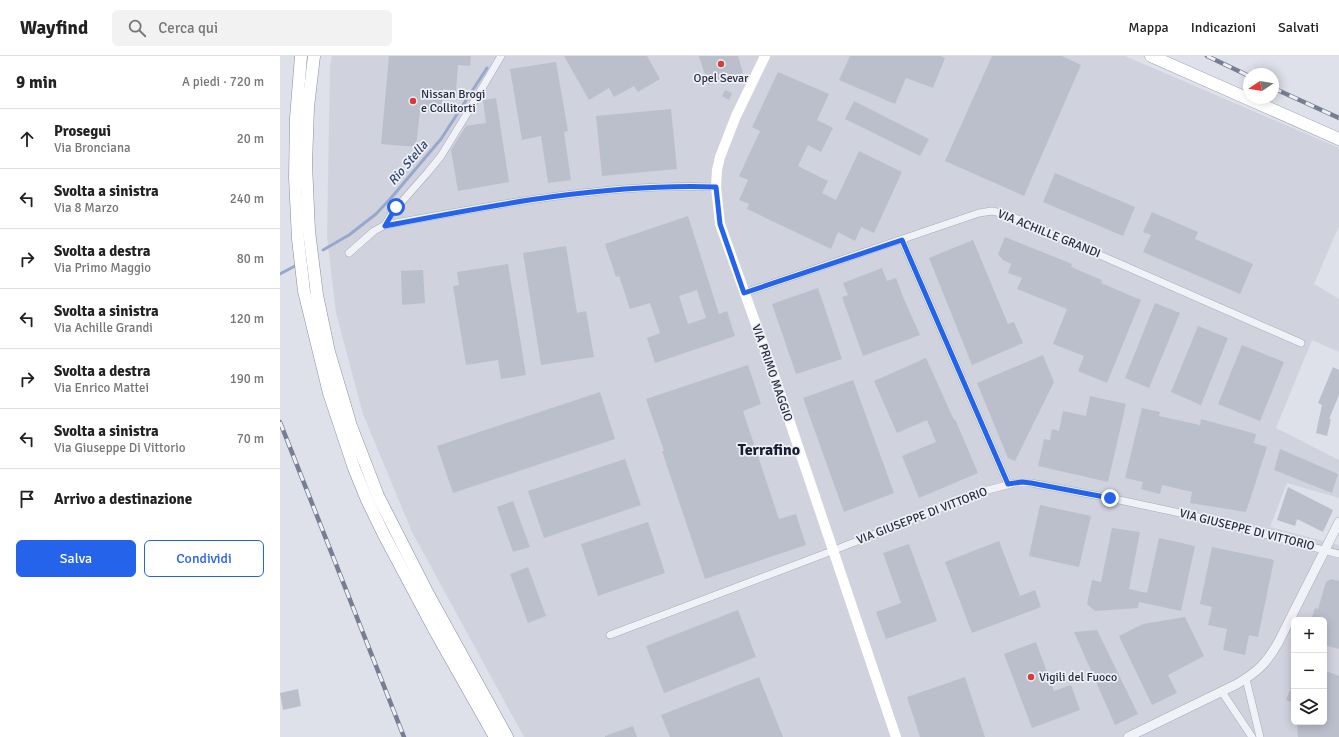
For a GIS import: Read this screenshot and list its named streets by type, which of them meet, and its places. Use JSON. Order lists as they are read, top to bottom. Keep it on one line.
{"streets":{"main road":["VIA PRIMO MAGGIO"],"street":["VIA ACHILLE GRANDI","VIA GIUSEPPE DI VITTORIO"]},"crossings":[["VIA ACHILLE GRANDI","VIA PRIMO MAGGIO"],["VIA PRIMO MAGGIO","VIA GIUSEPPE DI VITTORIO"]],"districts":["Terrafino"],"water":["Rio Stella"],"places":["Opel Sevar","Nissan Brogi e Collitorti","Vigili del Fuoco"],"north":"left","page":{"header":"Wayfind","search":"Cerca qui","nav":["Mappa","Indicazioni","Salvati"],"heading":["9 min","A piedi · 720 m"],"list":[["Prosegui","Via Bronciana","20 m"],["Svolta a sinistra","Via 8 Marzo","240 m"],["Svolta a destra","Via Primo Maggio","80 m"],["Svolta a sinistra","Via Achille Grandi","120 m"],["Svolta a destra","Via Enrico Mattei","190 m"],["Svolta a sinistra","Via Giuseppe Di Vittorio","70 m"],"Arrivo a destinazione"],"buttons":["Salva","Condividi"],"map_buttons":["+","−"]}}
